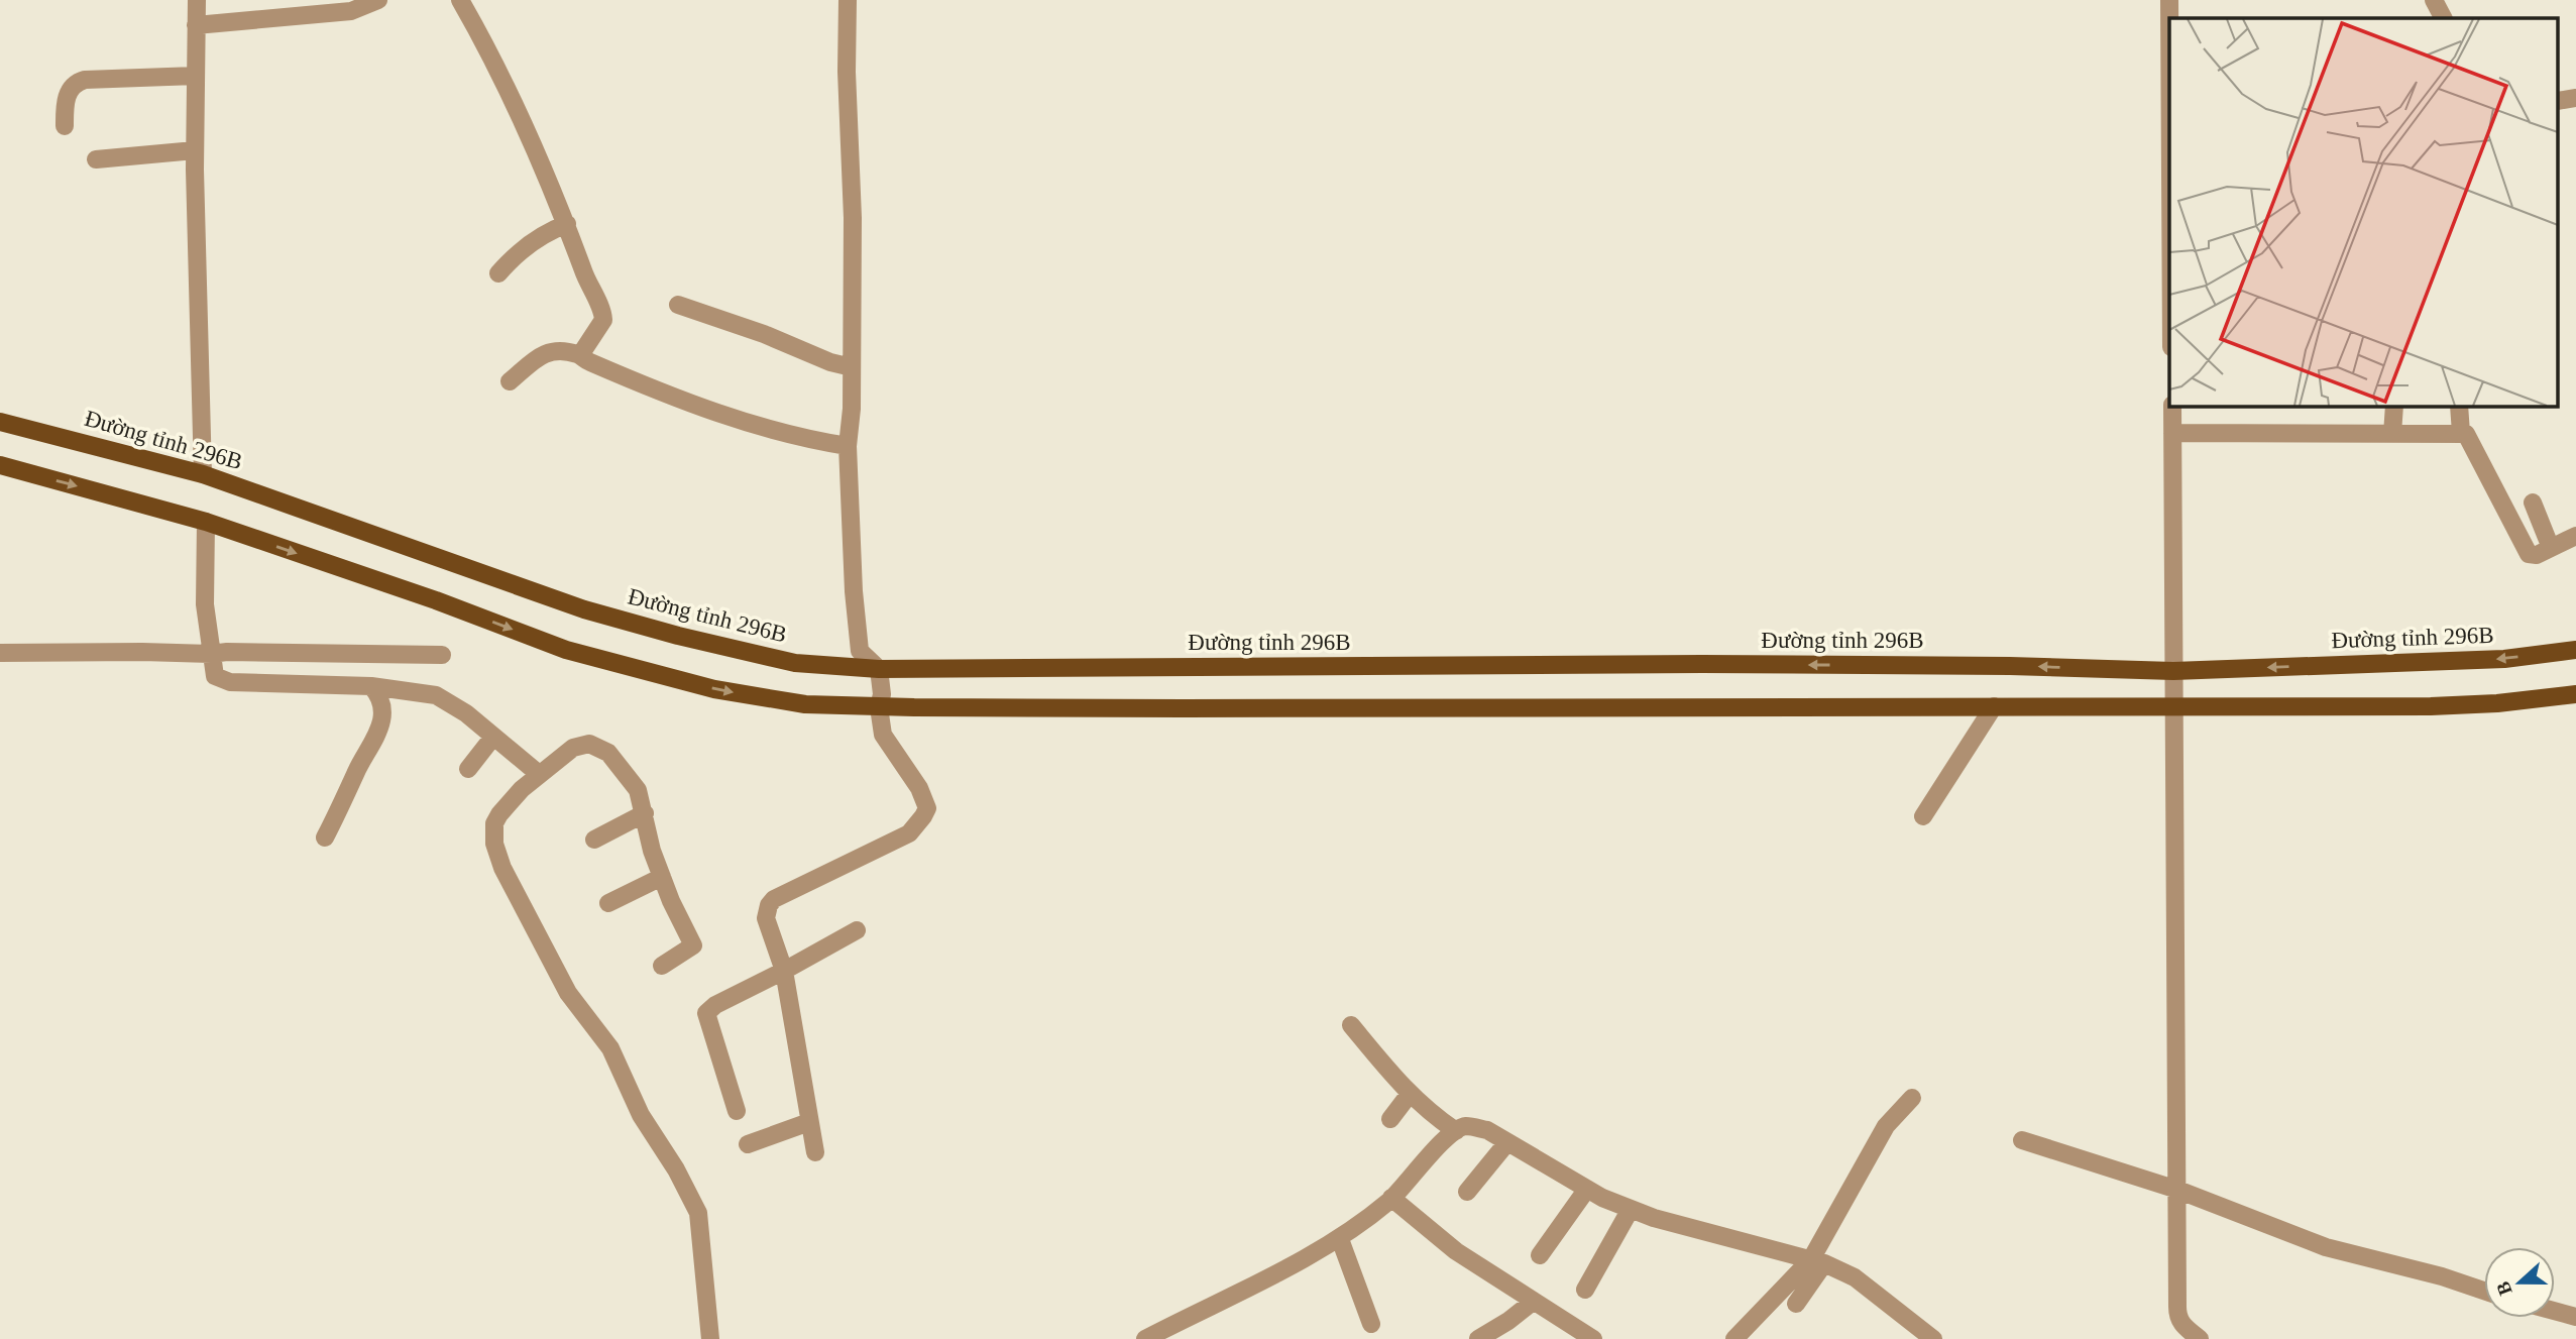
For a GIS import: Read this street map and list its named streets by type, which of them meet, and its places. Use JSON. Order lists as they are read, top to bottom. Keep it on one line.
{"streets":{"main road":["Đường tỉnh 296B"]},"north":"left"}
